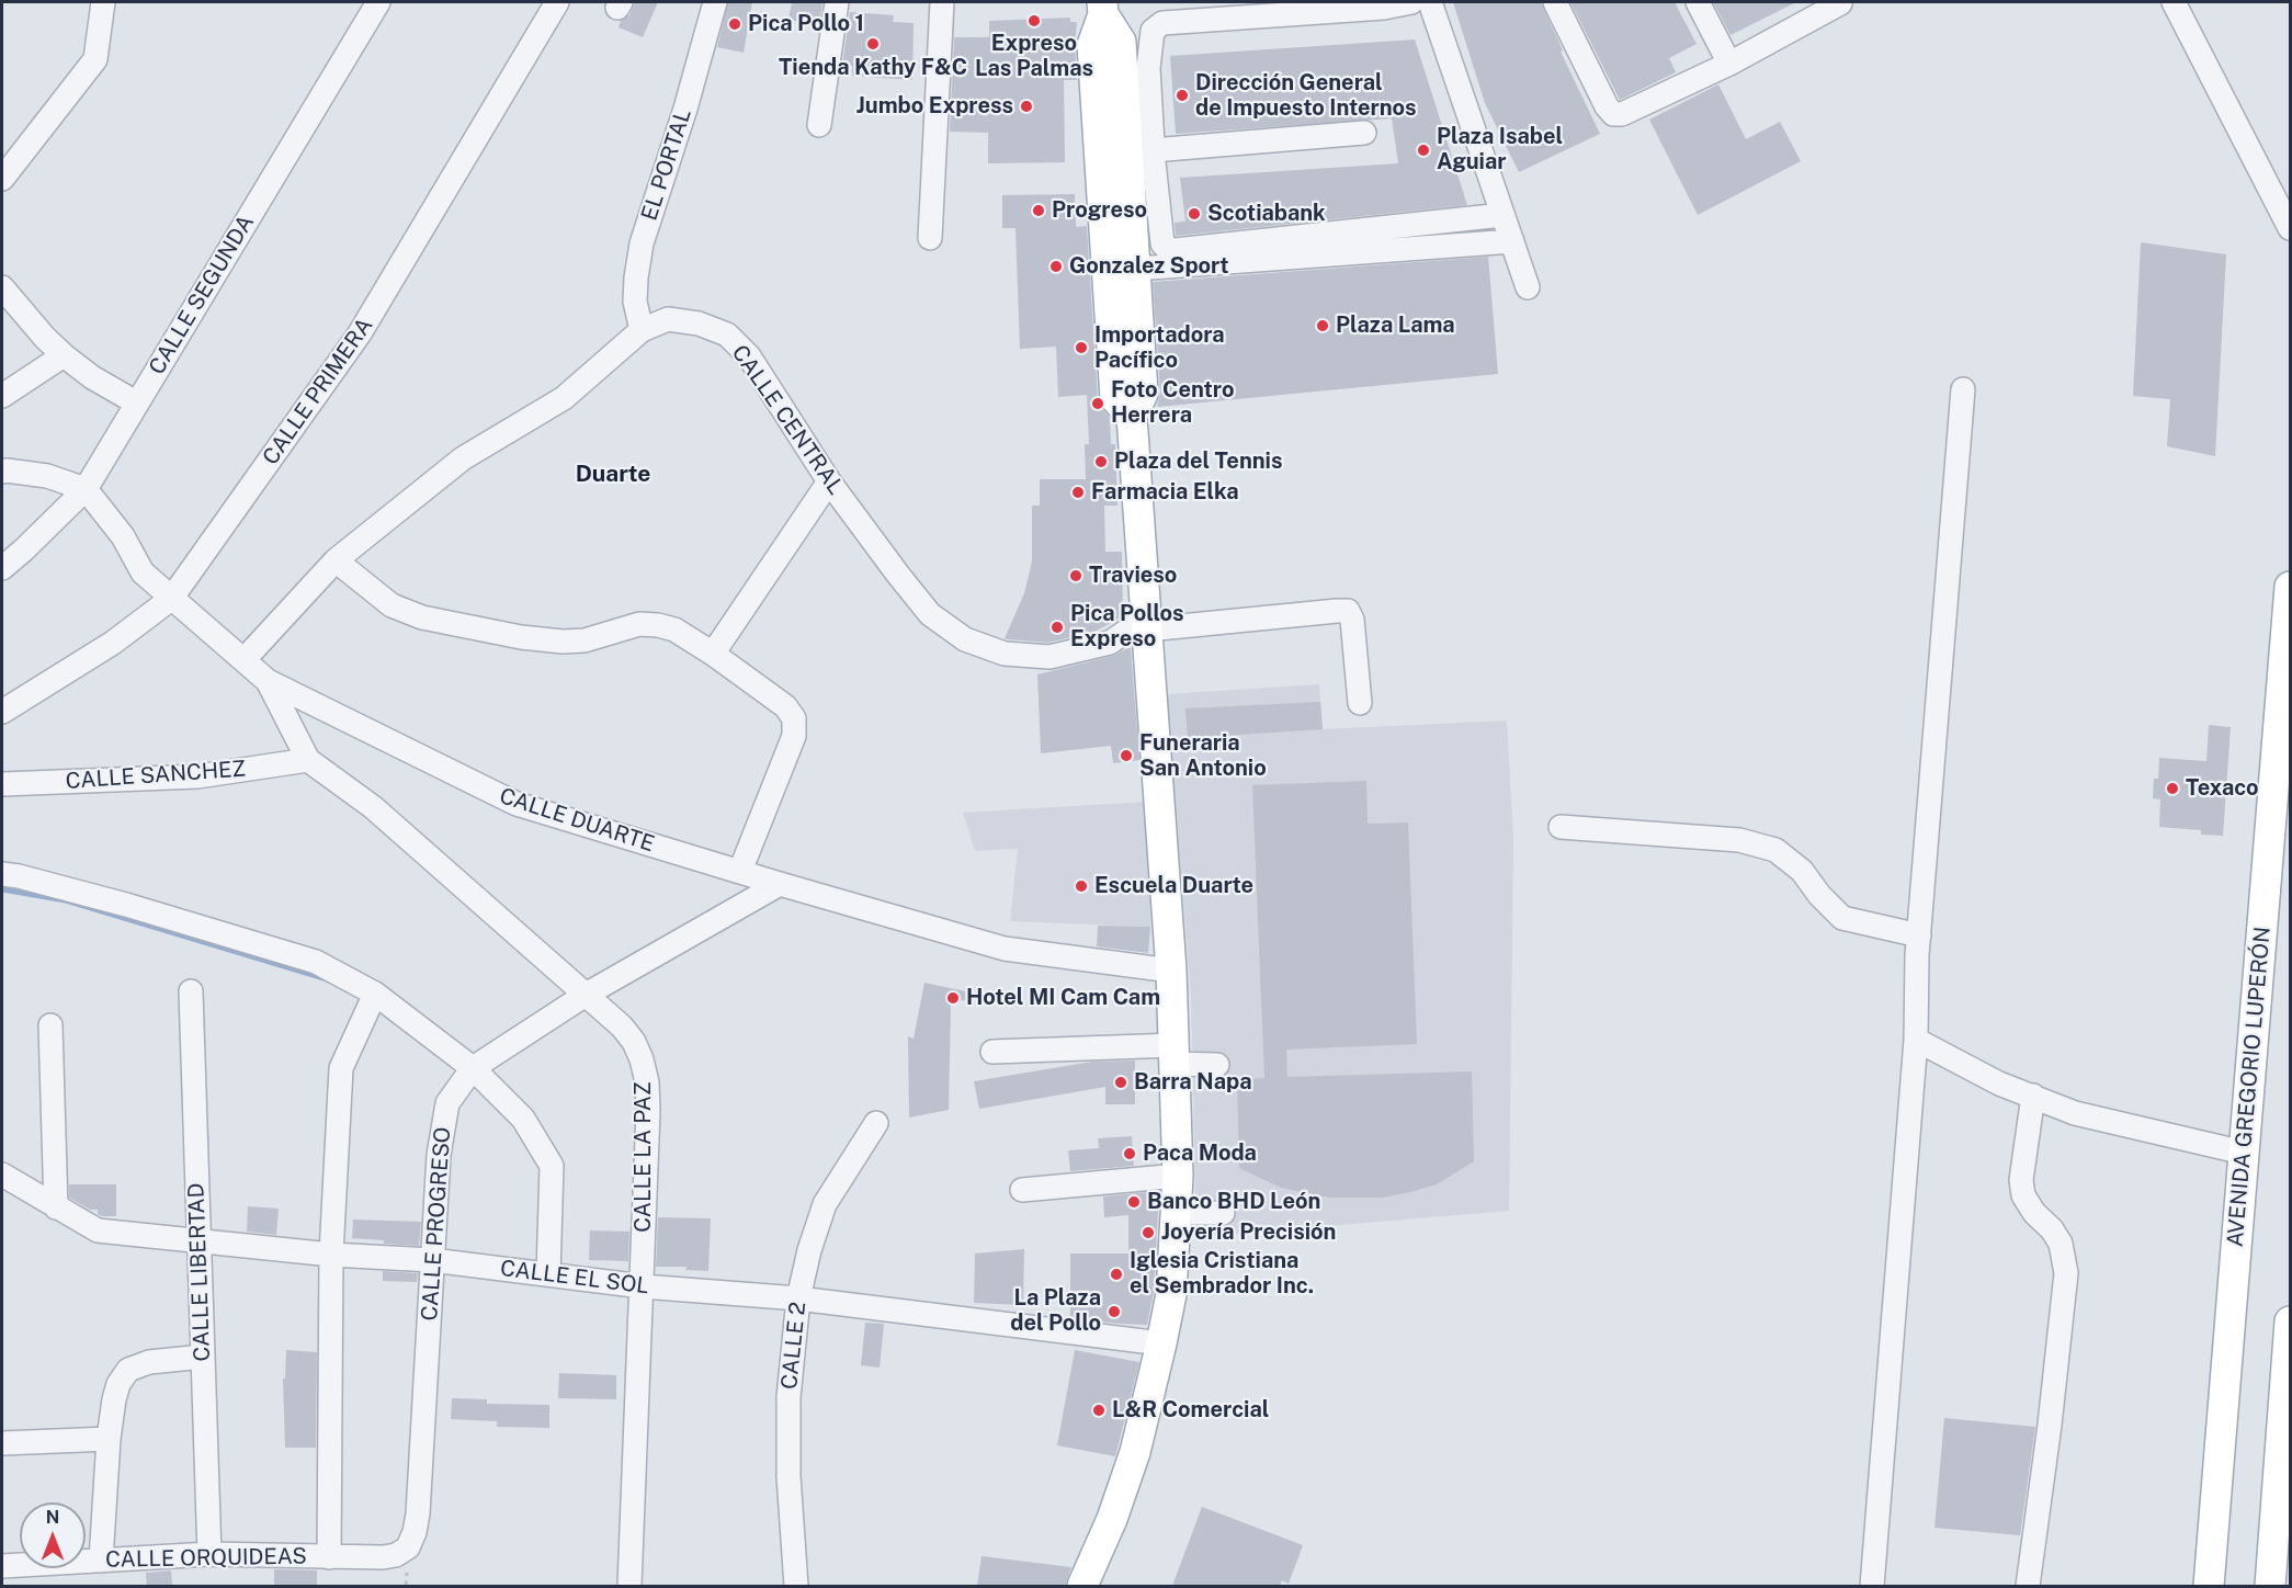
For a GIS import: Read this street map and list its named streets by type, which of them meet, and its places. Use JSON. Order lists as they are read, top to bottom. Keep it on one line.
{"streets":{"main road":["AVENIDA GREGORIO LUPERÓN"],"street":["EL PORTAL","CALLE SEGUNDA","CALLE PRIMERA","CALLE CENTRAL","CALLE SANCHEZ","CALLE DUARTE","CALLE LA PAZ","CALLE PROGRESO","CALLE LIBERTAD","CALLE EL SOL","CALLE 2","CALLE ORQUIDEAS"]},"crossings":[["EL PORTAL","CALLE CENTRAL"],["CALLE SEGUNDA","CALLE DUARTE"],["CALLE PRIMERA","CALLE DUARTE"],["CALLE CENTRAL","CALLE DUARTE"],["CALLE SANCHEZ","CALLE LA PAZ"],["CALLE DUARTE","CALLE PROGRESO"],["CALLE LA PAZ","CALLE PROGRESO"],["CALLE LA PAZ","CALLE EL SOL"],["CALLE PROGRESO","CALLE EL SOL"],["CALLE PROGRESO","CALLE ORQUIDEAS"],["CALLE LIBERTAD","CALLE EL SOL"],["CALLE LIBERTAD","CALLE ORQUIDEAS"],["CALLE EL SOL","CALLE 2"]],"districts":["Duarte"],"places":["Expreso Las Palmas","Pica Pollo 1","Tienda Kathy F&C","Dirección General de Impuesto Internos","Jumbo Express","Plaza Isabel Aguiar","Progreso","Scotiabank","Gonzalez Sport","Plaza Lama","Importadora Pacífico","Foto Centro Herrera","Plaza del Tennis","Farmacia Elka","Travieso","Pica Pollos Expreso","Funeraria San Antonio","Texaco","Escuela Duarte","Hotel MI Cam Cam","Barra Napa","Paca Moda","Banco BHD León","Joyería Precisión","Iglesia Cristiana el Sembrador Inc.","La Plaza del Pollo","L&R Comercial"],"north":"top"}
